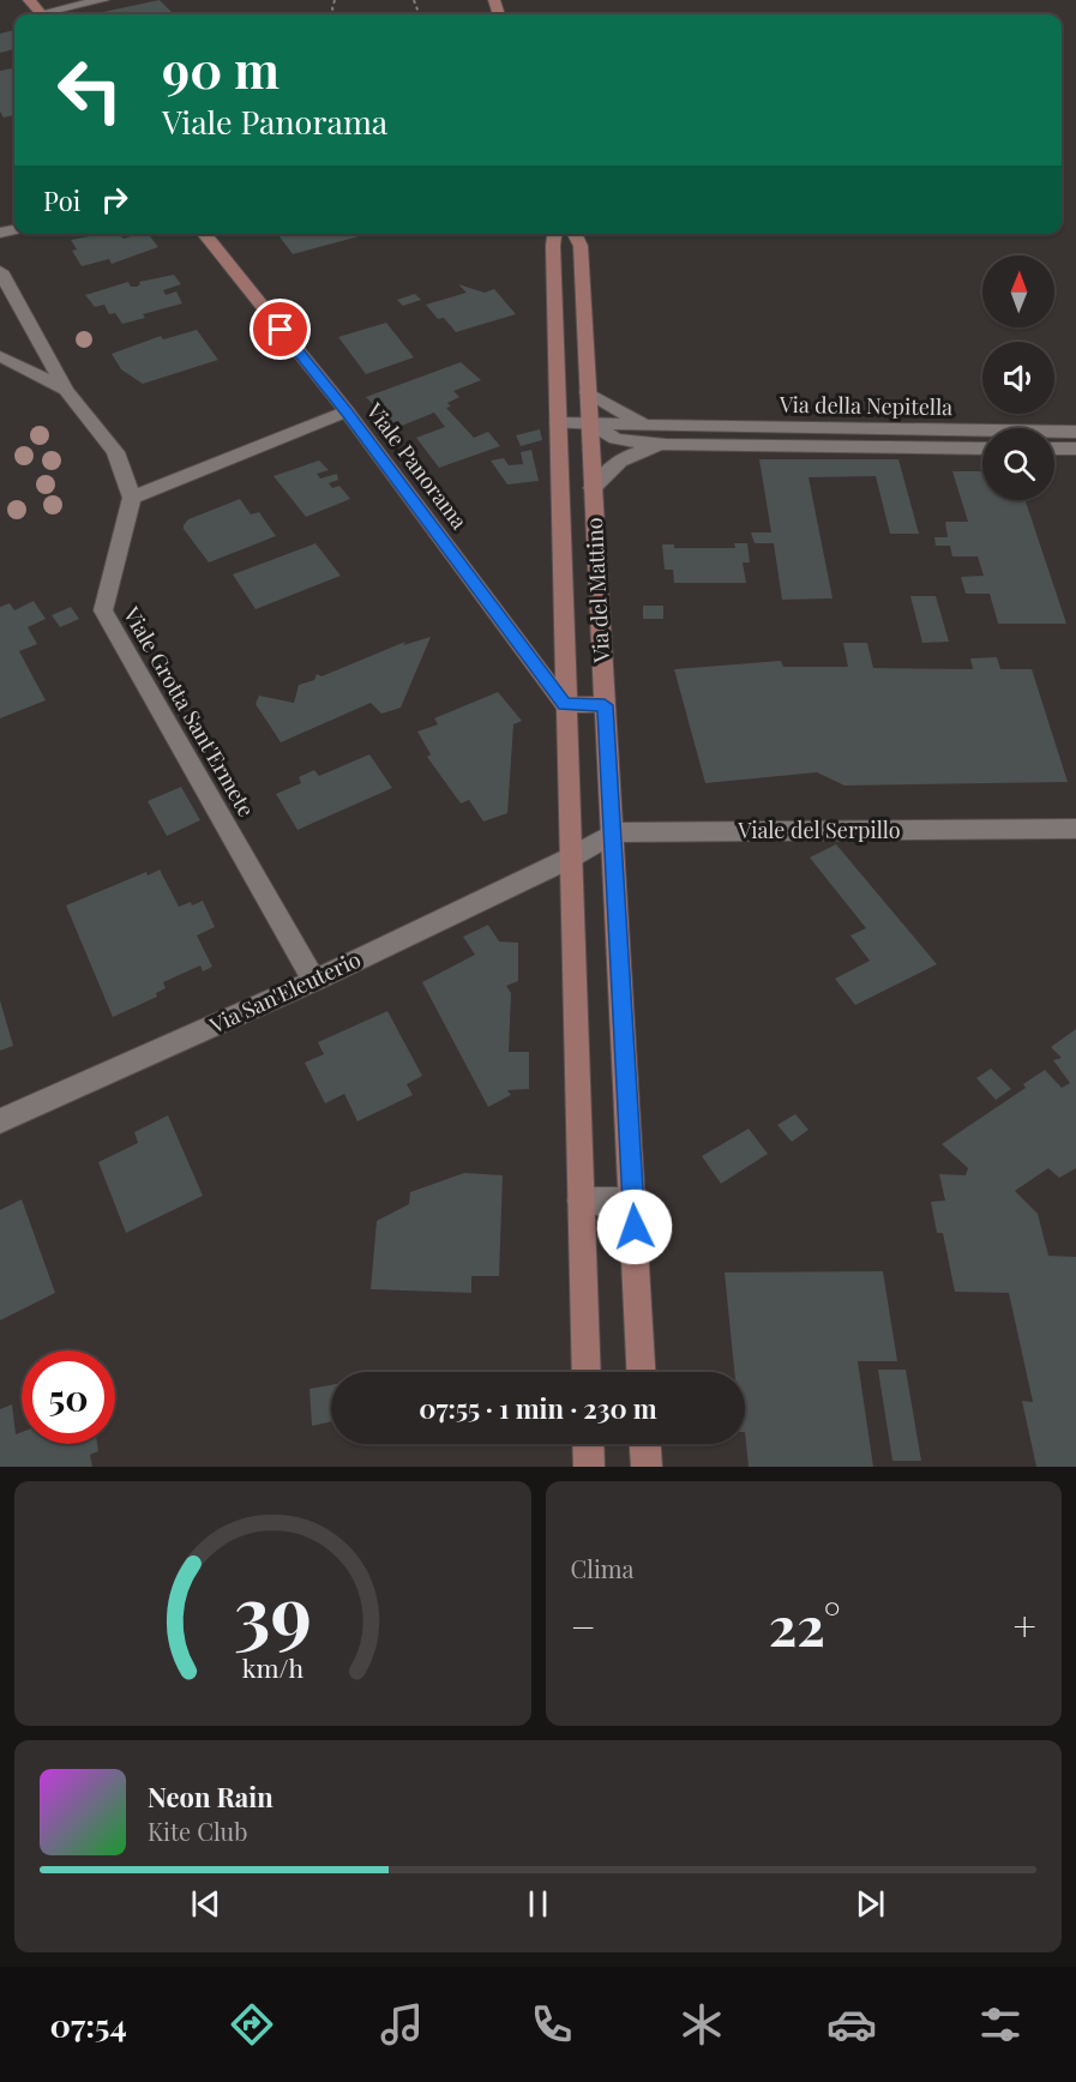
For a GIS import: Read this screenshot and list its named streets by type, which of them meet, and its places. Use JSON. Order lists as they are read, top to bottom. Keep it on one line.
{"streets":{"main road":["Viale Panorama","Via del Mattino"],"street":["Via della Nepitella","Viale Grotta Sant'Ermete","Viale del Serpillo","Via San'Eleuterio"]},"crossings":[["Via della Nepitella","Via del Mattino"],["Viale Panorama","Via del Mattino"],["Via del Mattino","Viale del Serpillo"],["Via del Mattino","Via San'Eleuterio"],["Viale Grotta Sant'Ermete","Via San'Eleuterio"],["Viale del Serpillo","Via San'Eleuterio"]],"north":"top","page":{"turn":["90 m","Viale Panorama"],"then":"Poi","limit":"50","trip":"07:55 · 1 min · 230 m","tile":"Clima","heat":["−","22°","+"],"song":["Neon Rain","Kite Club"],"tabs":"07:54","gauge":["39","km/h"]}}
